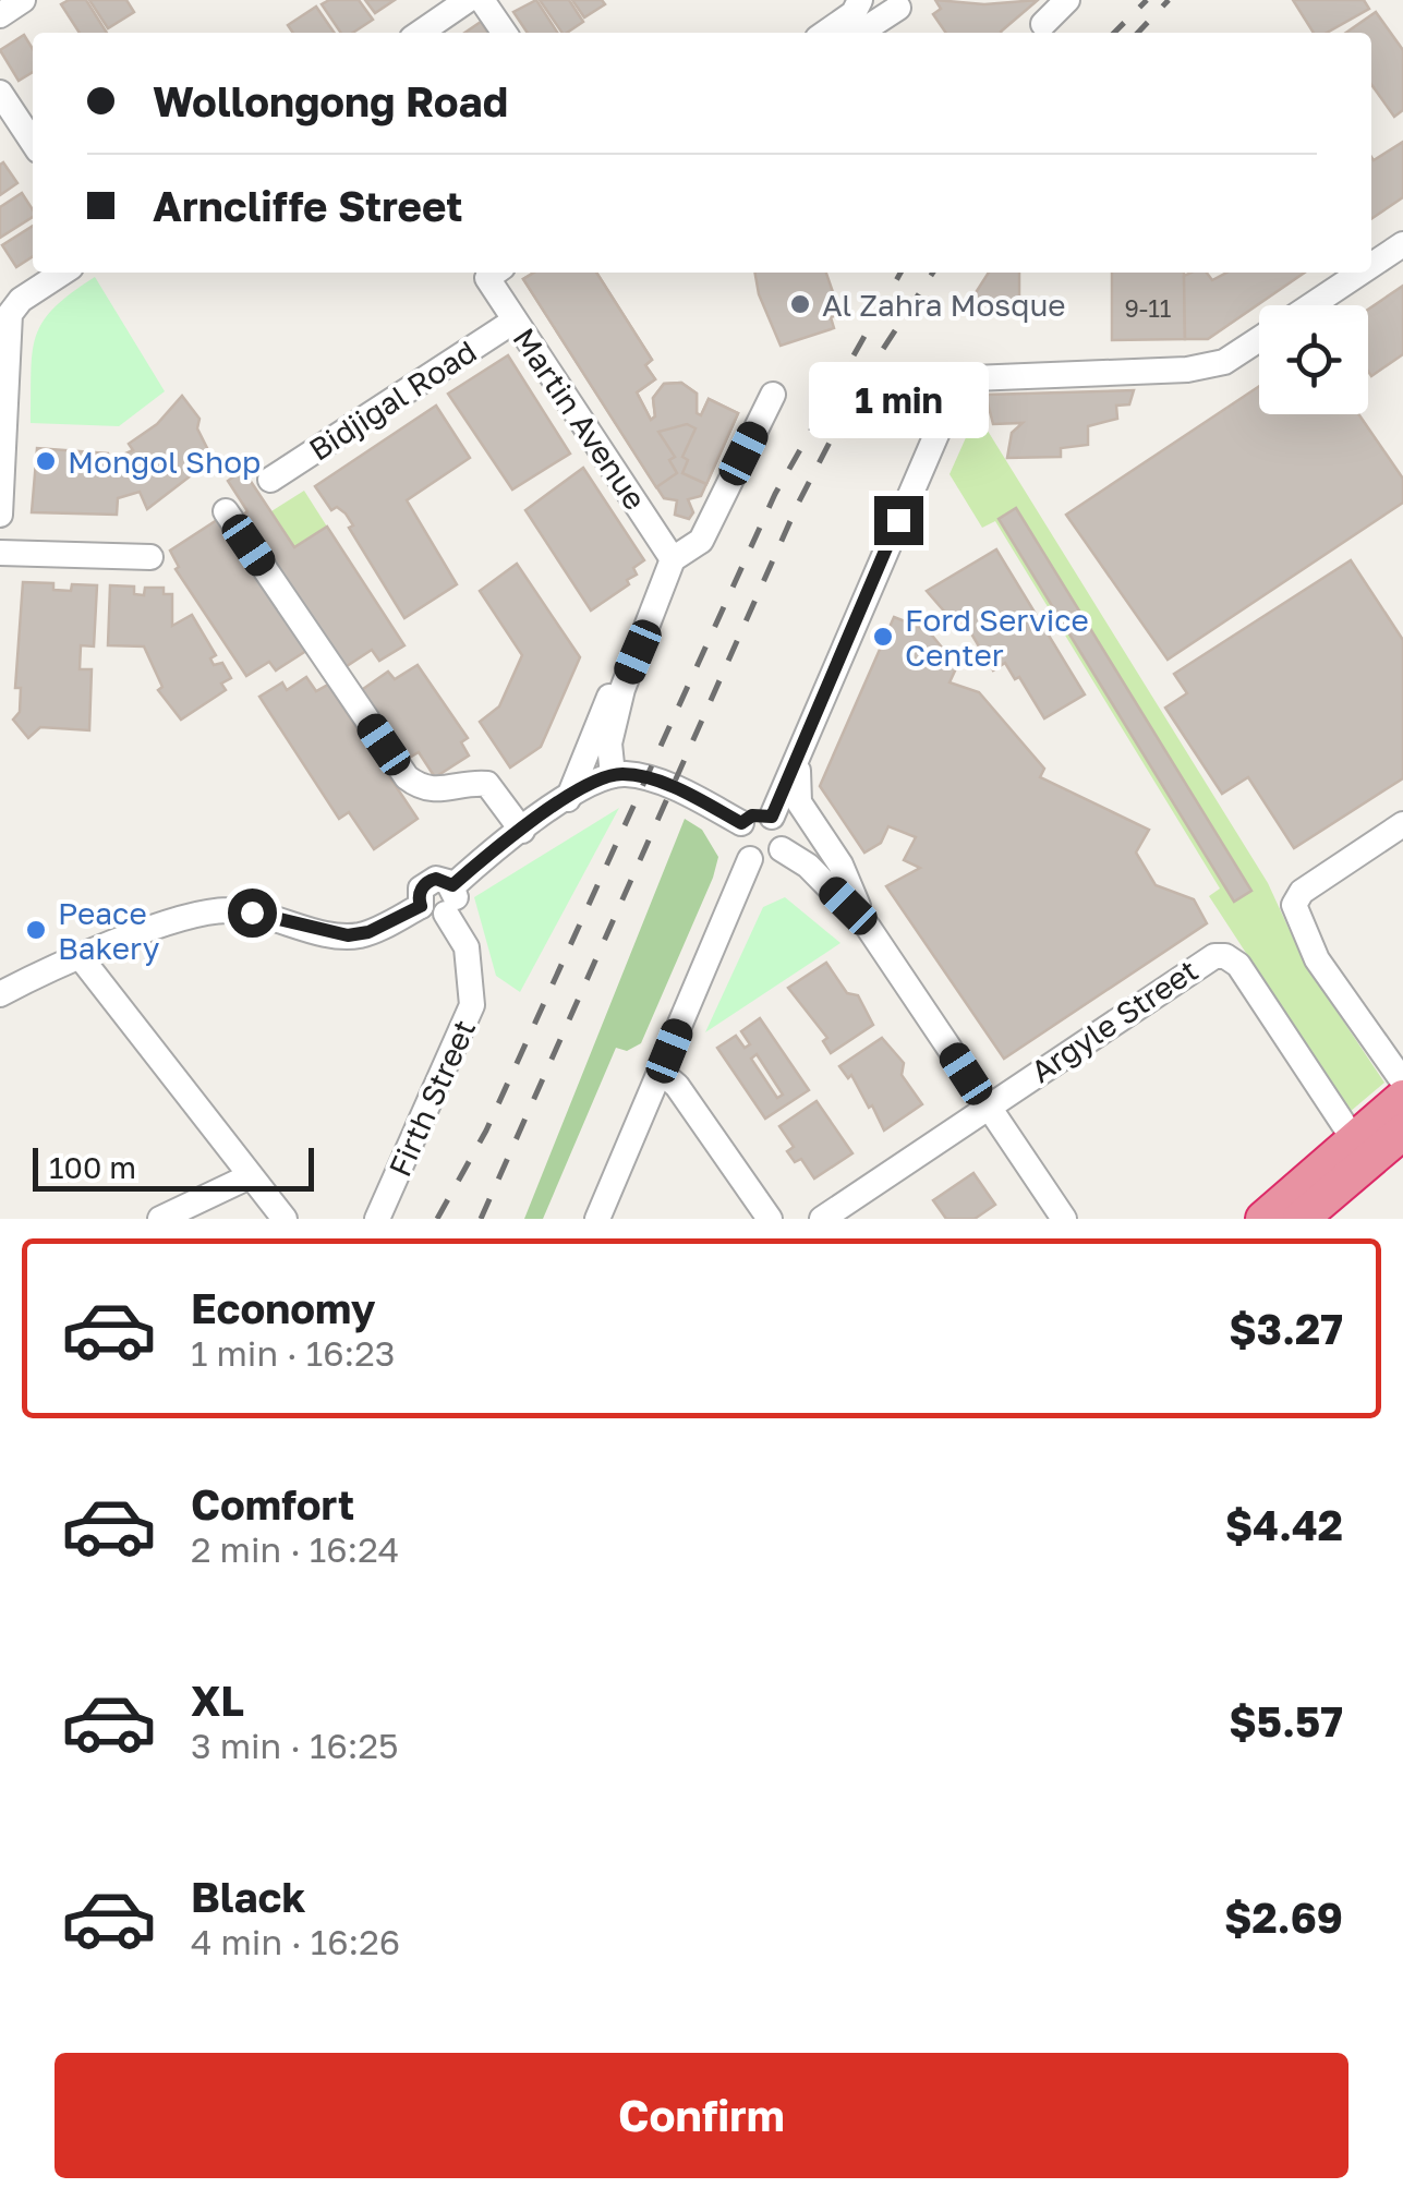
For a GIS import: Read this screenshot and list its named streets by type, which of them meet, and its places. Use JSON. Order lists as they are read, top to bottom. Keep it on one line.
{"streets":{"street":["Bidjigal Road","Martin Avenue","Argyle Street","Firth Street"]},"crossings":[["Bidjigal Road","Martin Avenue"]],"places":["Al Zahra Mosque","Mongol Shop","Ford Service Center","Peace Bakery"],"house_numbers":["9-11"],"scale_bar":"100 m","page":{"banner":["Wollongong Road","Arncliffe Street"],"bubble":"1 min","scale":"100 m","list":[{"name":"Economy","note":"1 min · 16:23","value":"$3.27"},{"name":"Comfort","note":"2 min · 16:24","value":"$4.42"},{"name":"XL","note":"3 min · 16:25","value":"$5.57"},{"name":"Black","note":"4 min · 16:26","value":"$2.69"}],"buttons":"Confirm"}}
